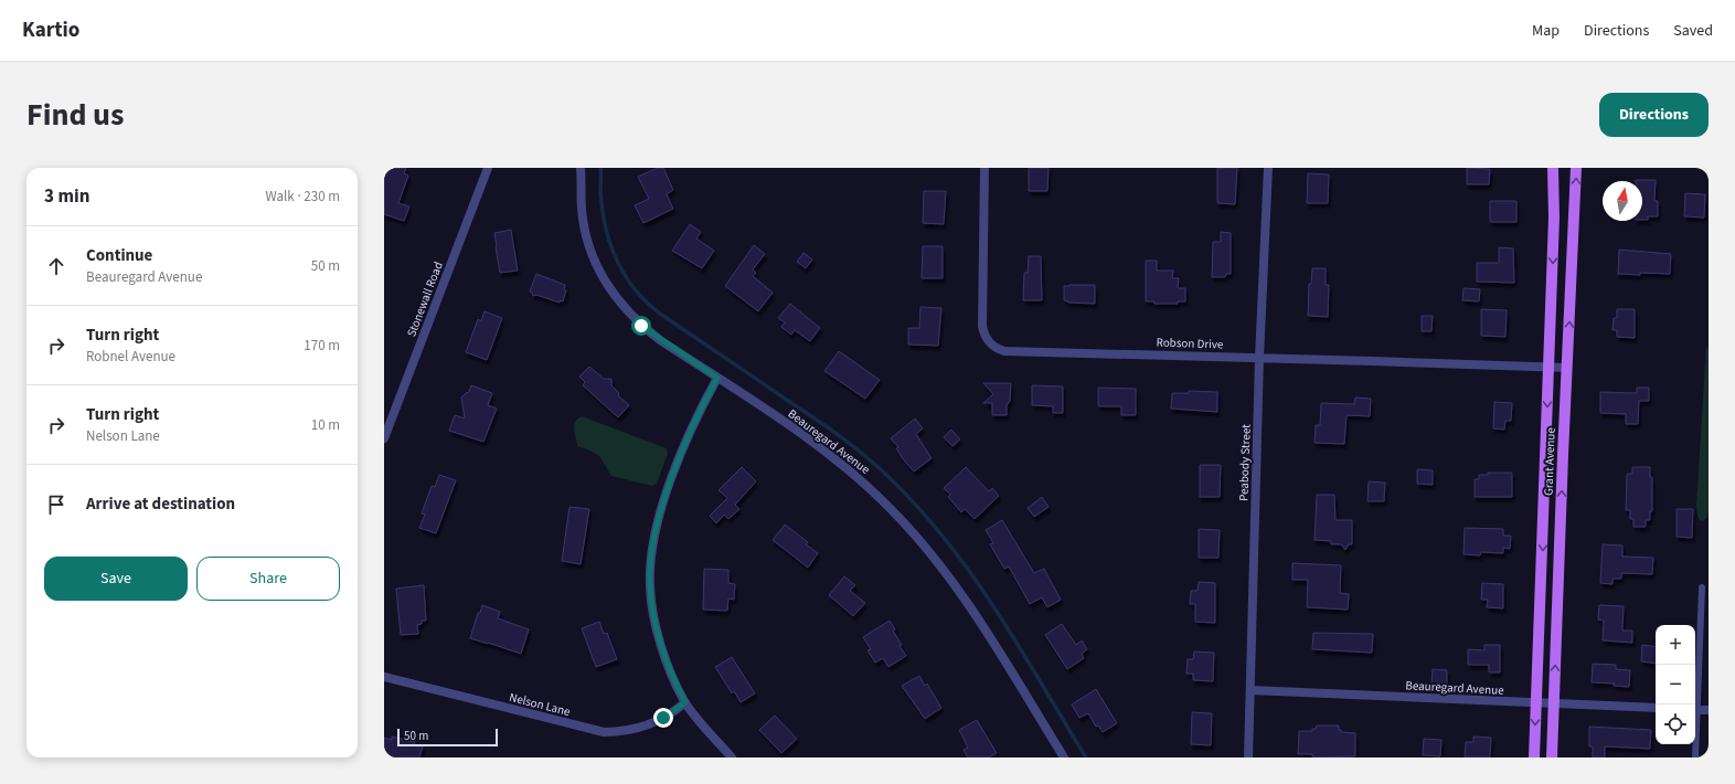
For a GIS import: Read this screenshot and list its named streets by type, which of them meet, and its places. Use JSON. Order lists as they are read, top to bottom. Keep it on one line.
{"streets":{"main road":["Grant Avenue"],"street":["Stonewall Road","Robson Drive","Beauregard Avenue","Peabody Street","Nelson Lane"]},"crossings":[["Robson Drive","Grant Avenue"],["Robson Drive","Peabody Street"],["Beauregard Avenue","Grant Avenue"],["Beauregard Avenue","Peabody Street"]],"scale_bar":"50 m","north":"top","page":{"header":"Kartio","nav":["Map","Directions","Saved"],"title":"Find us","buttons":["Directions",["Save","Share"]],"heading":["3 min","Walk · 230 m"],"list":[["Continue","Beauregard Avenue","50 m"],["Turn right","Robnel Avenue","170 m"],["Turn right","Nelson Lane","10 m"],"Arrive at destination"],"map_buttons":["+","−"],"scale":"50 m"}}
